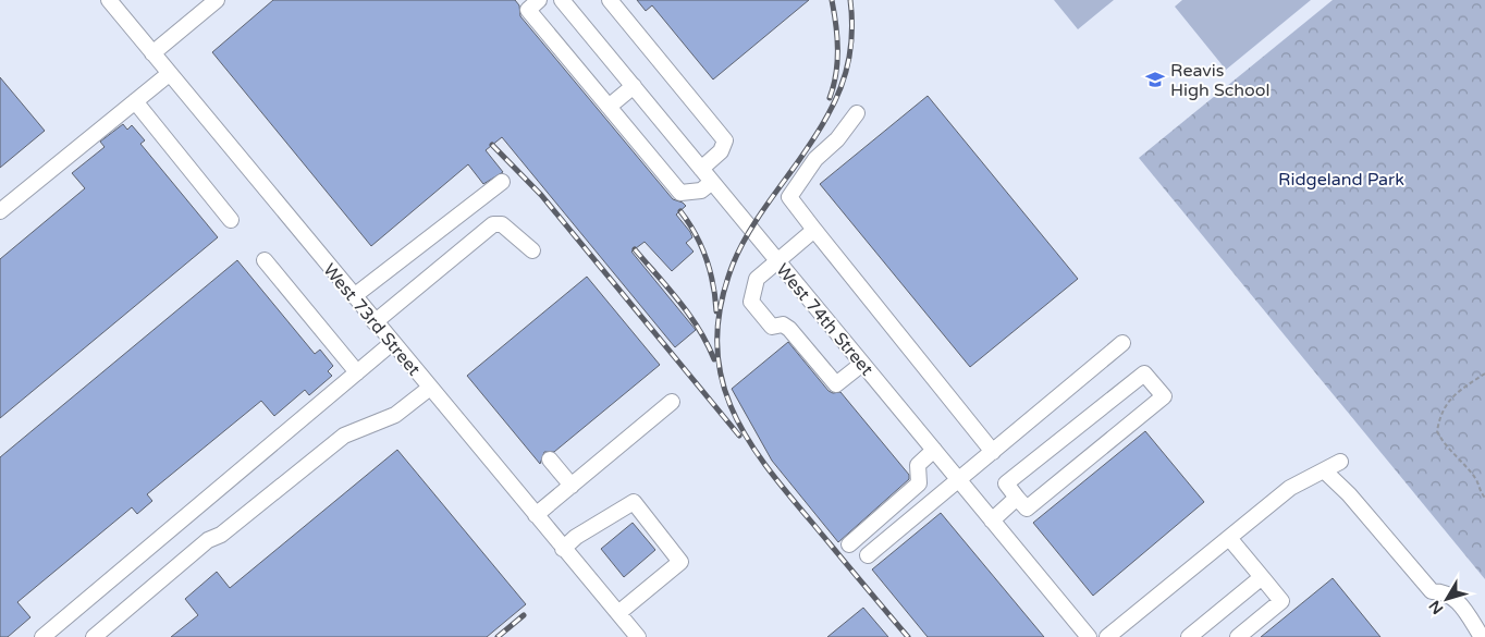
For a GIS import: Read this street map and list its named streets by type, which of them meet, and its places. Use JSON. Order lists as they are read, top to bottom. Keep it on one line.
{"streets":{"street":["West 73rd Street","West 74th Street"]},"parks":["Ridgeland Park"],"places":{"school or university":["Reavis High School"]},"north":"bottom left"}
